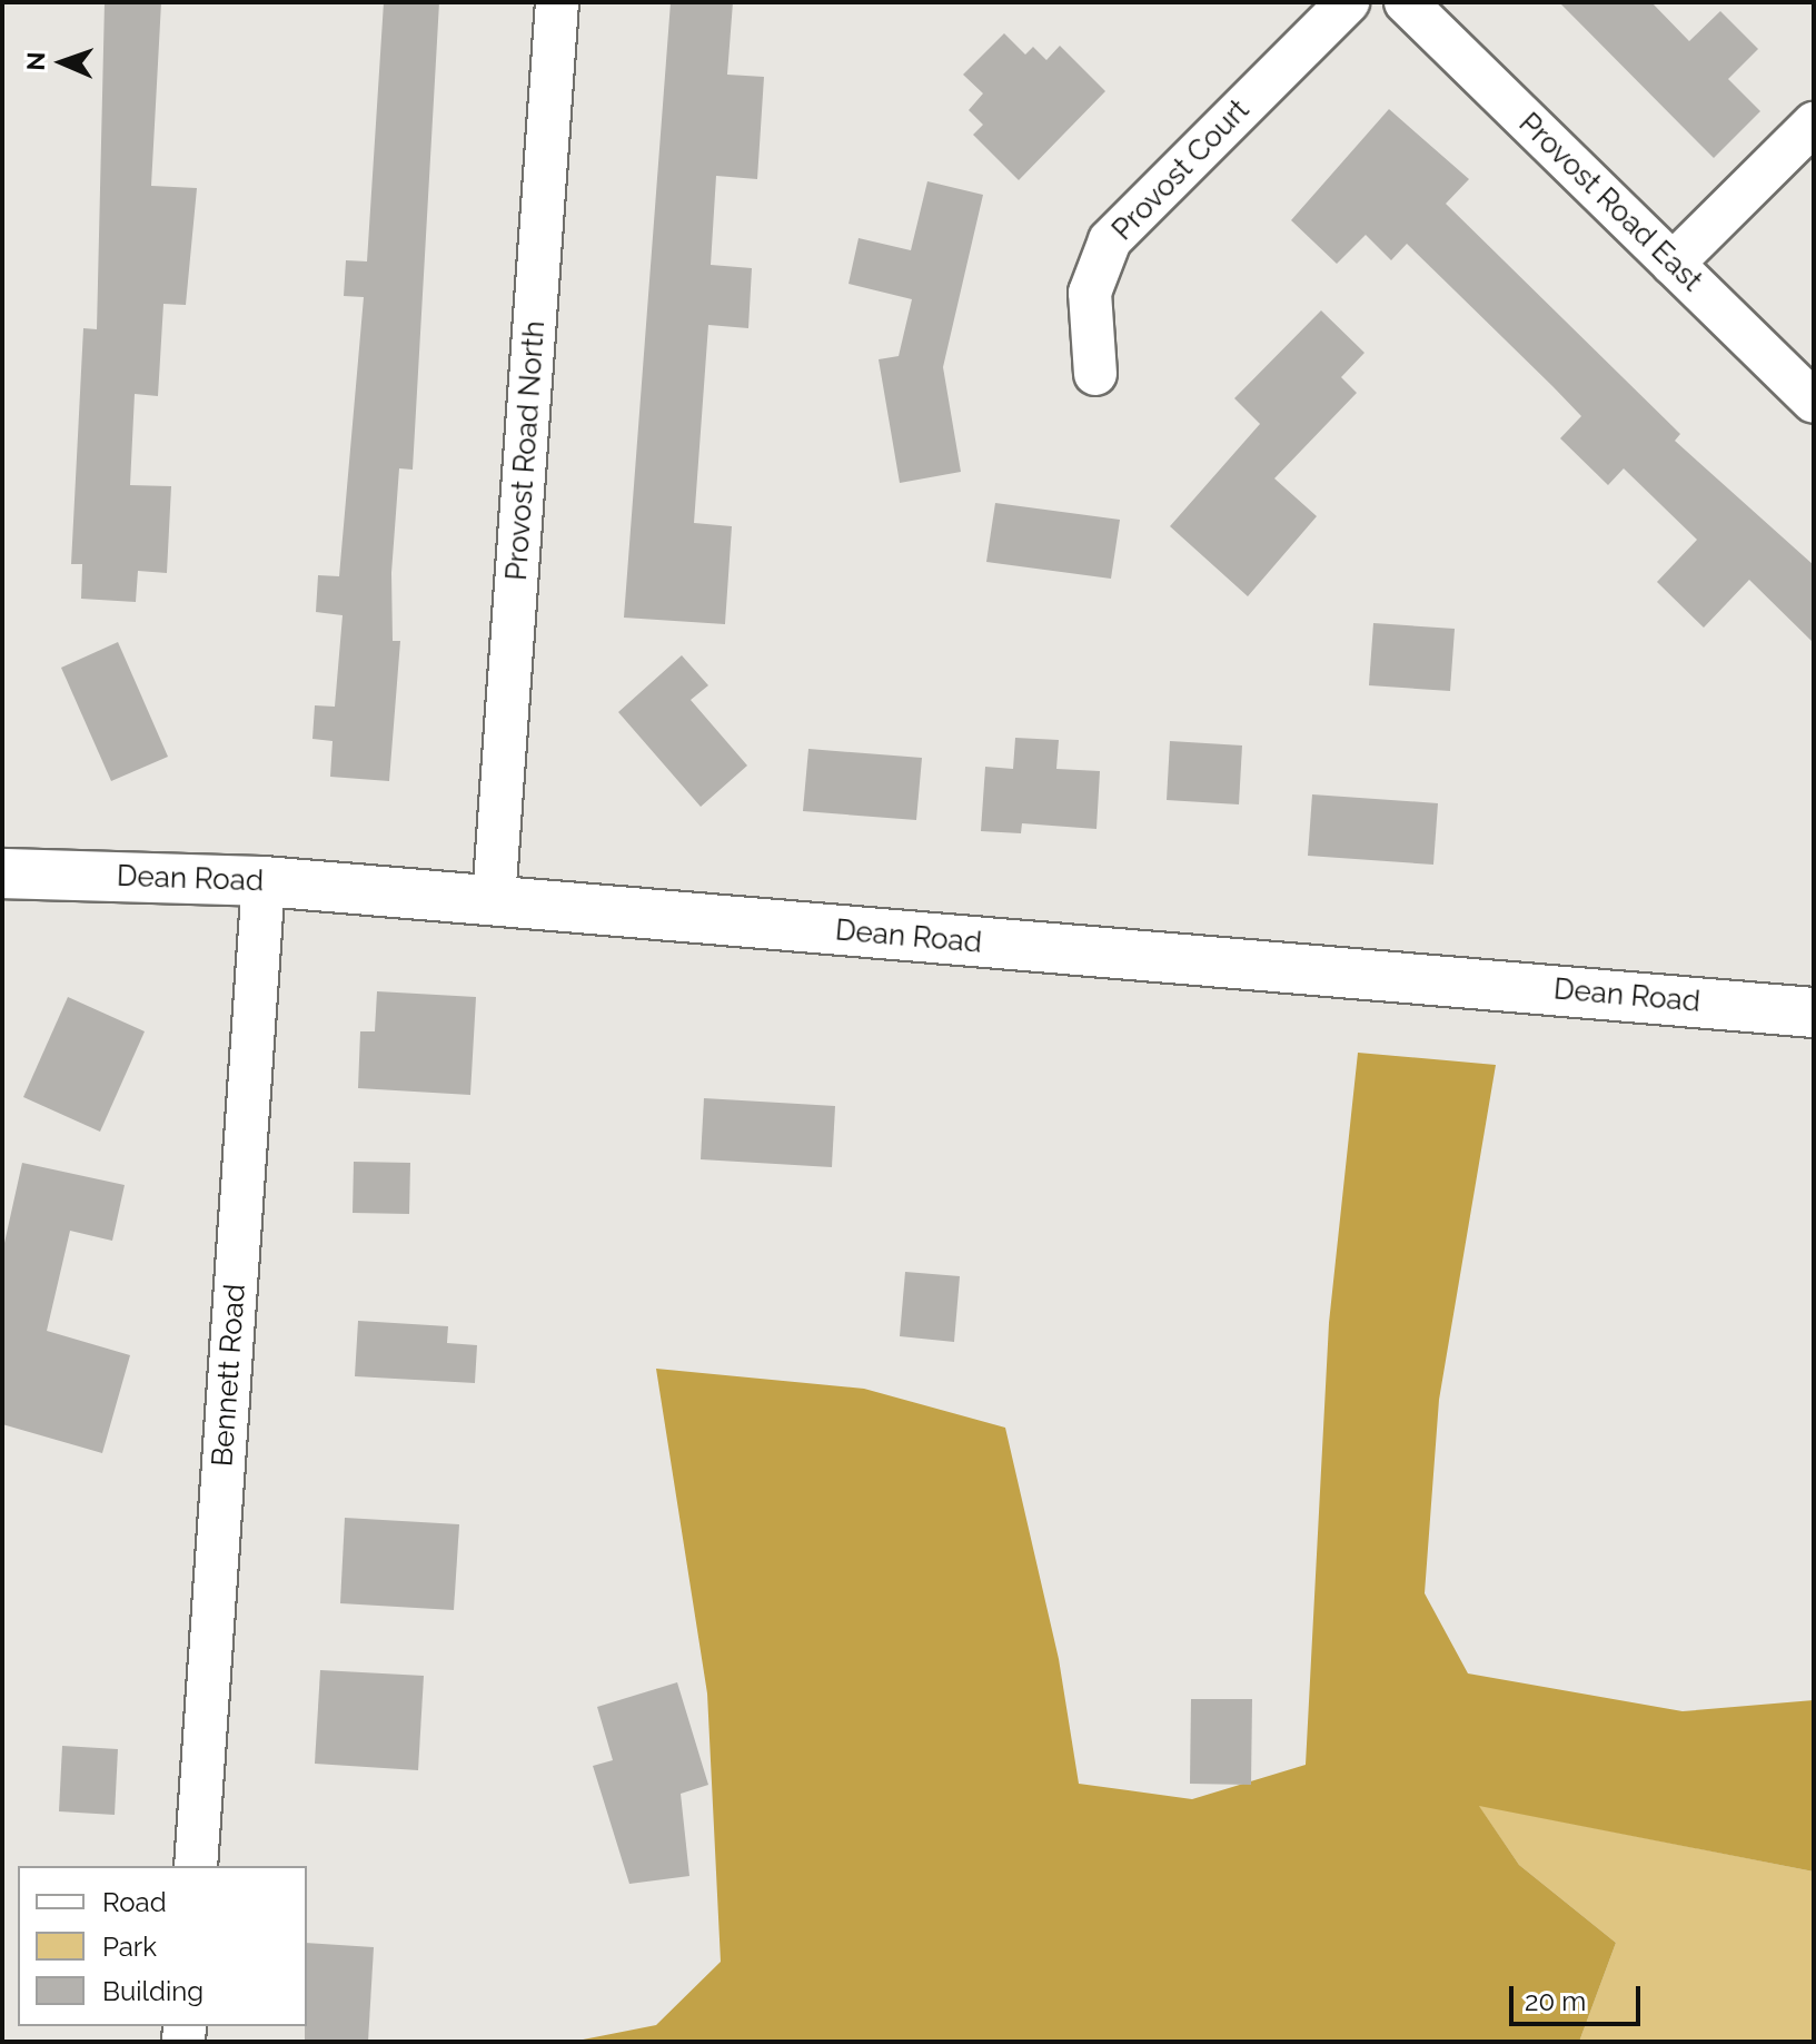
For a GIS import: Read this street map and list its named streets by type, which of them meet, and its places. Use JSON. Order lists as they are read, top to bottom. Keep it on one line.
{"streets":{"main road":["Dean Road"],"street":["Provost Court","Provost Road East","Provost Road North","Bennett Road"]},"crossings":[["Provost Road North","Dean Road"],["Dean Road","Bennett Road"]],"legend":["Road","Park","Building"],"scale_bar":"20 m","north":"left"}
